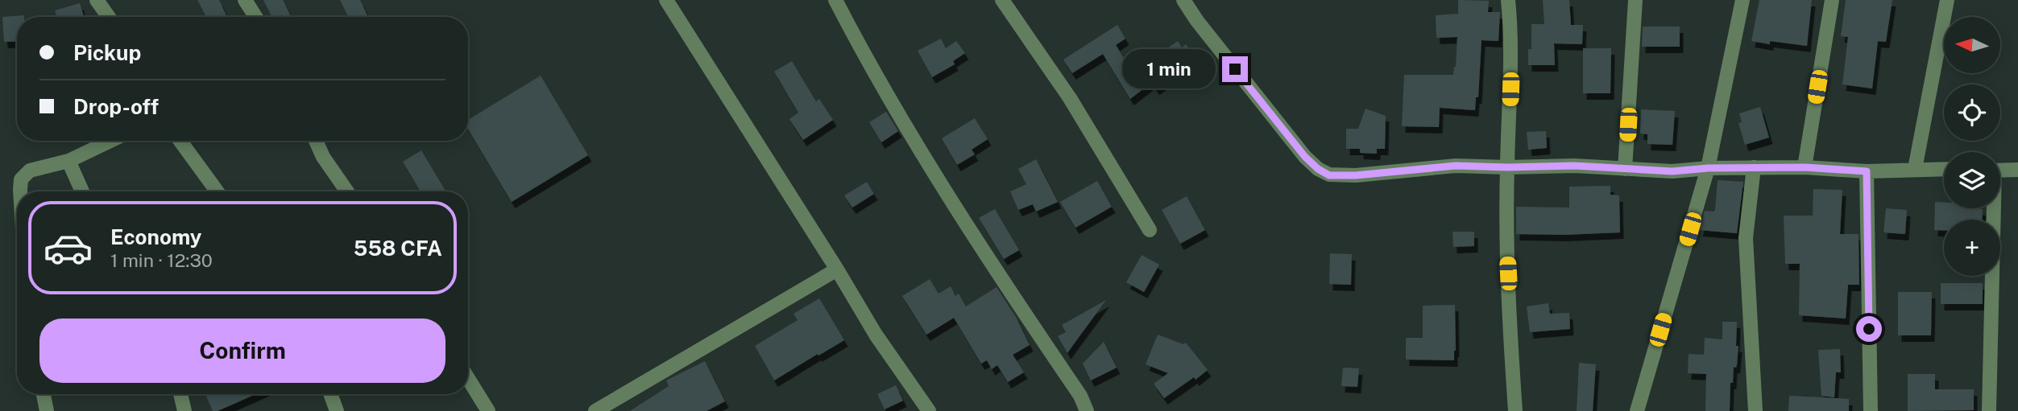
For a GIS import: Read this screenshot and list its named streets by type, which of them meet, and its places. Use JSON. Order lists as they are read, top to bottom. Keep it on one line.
{"north":"left","page":{"map_buttons":"+","banner":["Pickup","Drop-off"],"bubble":"1 min","list":[{"name":"Economy","note":"1 min · 12:30","value":"558 CFA"}],"buttons":"Confirm"}}
